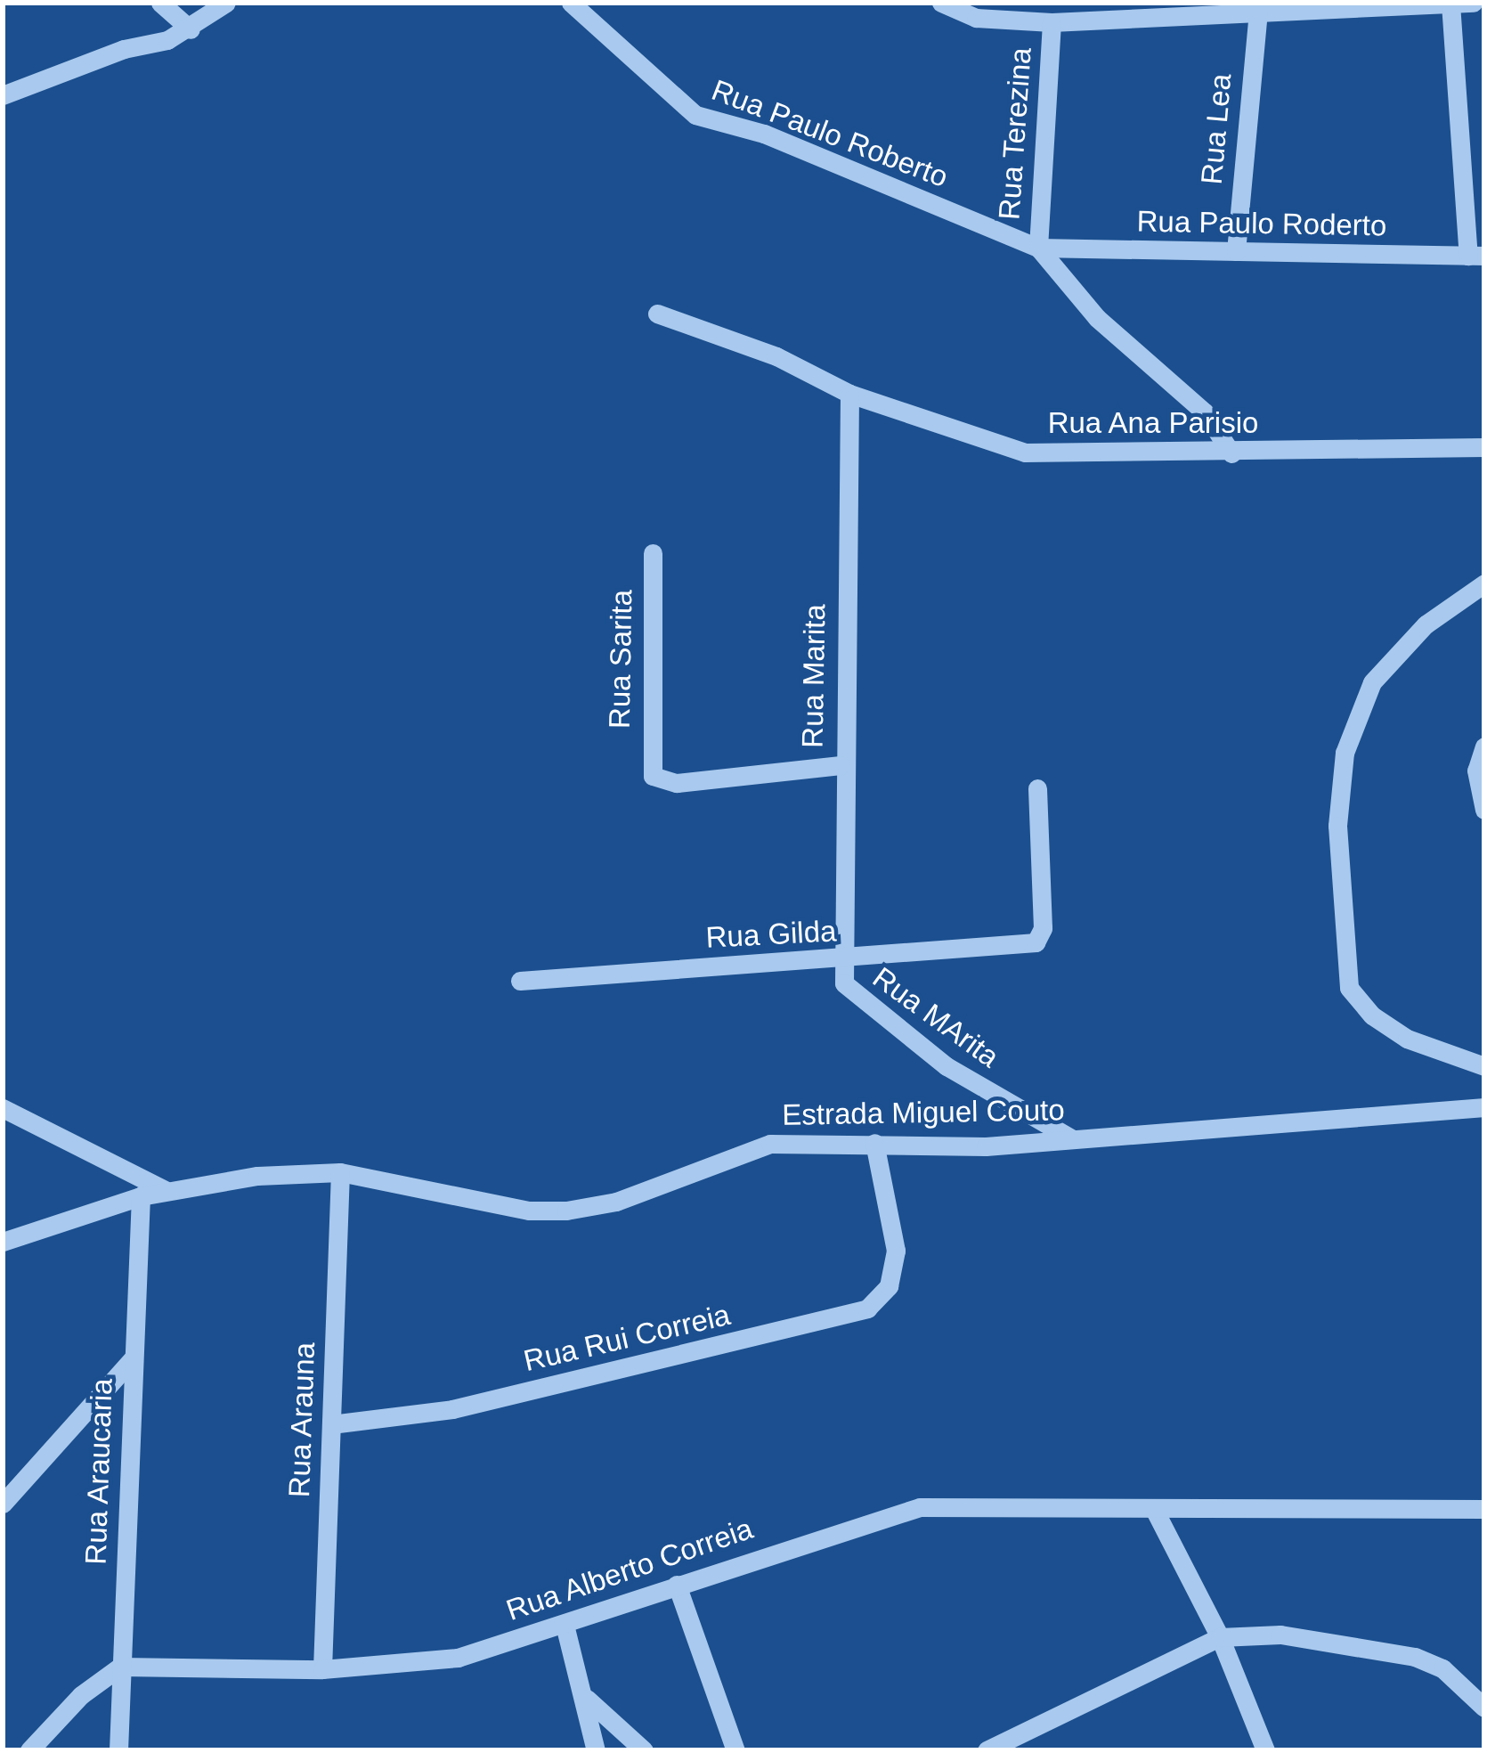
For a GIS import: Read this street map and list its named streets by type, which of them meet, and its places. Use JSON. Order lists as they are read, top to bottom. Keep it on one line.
{"streets":{"street":["Rua Lea","Rua Paulo Roberto","Rua Terezina","Rua Paulo Roderto","Rua Ana Parisio","Rua Sarita","Rua Marita","Rua Gilda","Rua MArita","Estrada Miguel Couto","Rua Rui Correia","Rua Arauna","Rua Araucaria","Rua Alberto Correia"]},"crossings":[["Rua Lea","Rua Paulo Roderto"],["Rua Paulo Roberto","Rua Terezina"],["Rua Paulo Roberto","Rua Paulo Roderto"],["Rua Terezina","Rua Paulo Roderto"],["Rua Ana Parisio","Rua Marita"],["Rua Sarita","Rua Marita"],["Rua Marita","Rua Gilda"],["Rua Marita","Rua MArita"],["Rua Gilda","Rua MArita"],["Rua MArita","Estrada Miguel Couto"],["Estrada Miguel Couto","Rua Rui Correia"],["Estrada Miguel Couto","Rua Arauna"],["Estrada Miguel Couto","Rua Araucaria"],["Rua Rui Correia","Rua Arauna"],["Rua Arauna","Rua Alberto Correia"],["Rua Araucaria","Rua Alberto Correia"]]}
